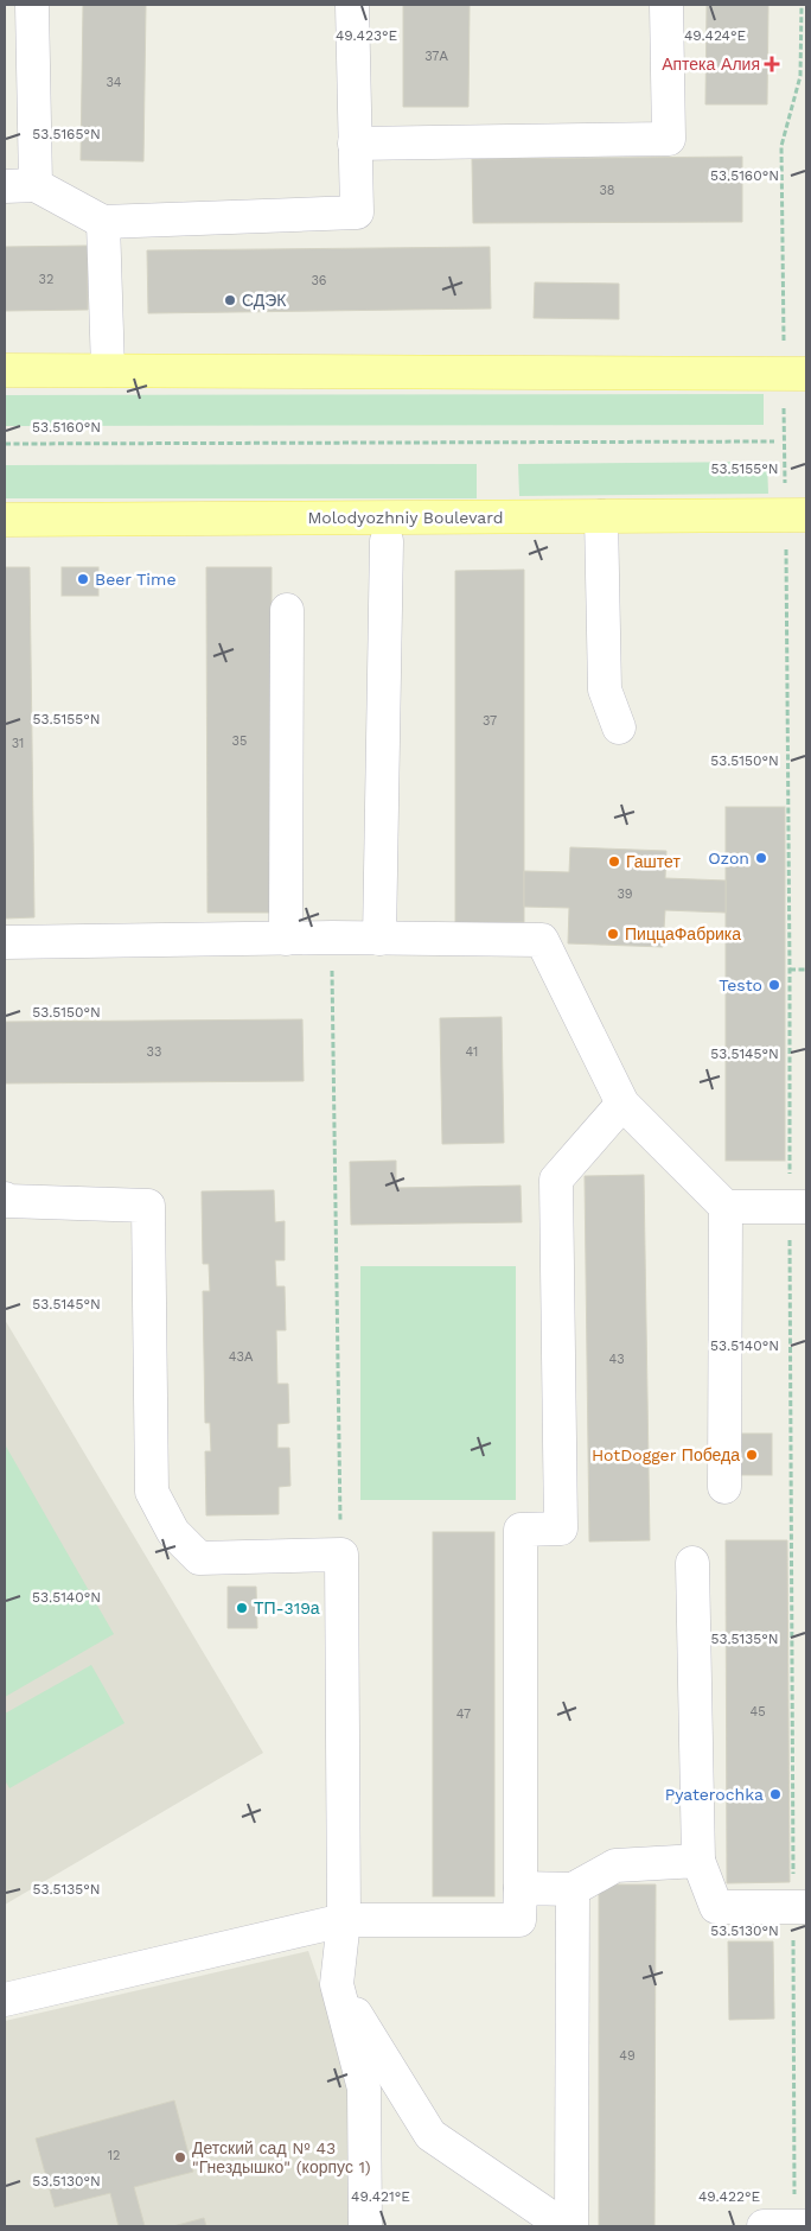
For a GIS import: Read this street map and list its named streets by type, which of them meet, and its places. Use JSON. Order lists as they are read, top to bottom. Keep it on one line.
{"streets":{"main road":["Molodyozhniy Boulevard"]},"places":{"health":["Аптека Алия"],"other":["СДЭК","Beer Time","Ozon","Гаштет","ПиццаФабрика","Testo","HotDogger Победа","ТП-319а","Pyaterochka","Детский сад № 43 \"Гнездышко\" (корпус 1)"]},"house_numbers":["37А","34","38","32","36","37","35","31","39","33","41","43А","43","45","47","49","12"],"coordinates":["49.423°E","49.424°E","53.5165°N","53.5160°N","53.5155°N","53.5150°N","53.5145°N","53.5140°N","53.5135°N","53.5130°N","49.421°E","49.422°E"]}
